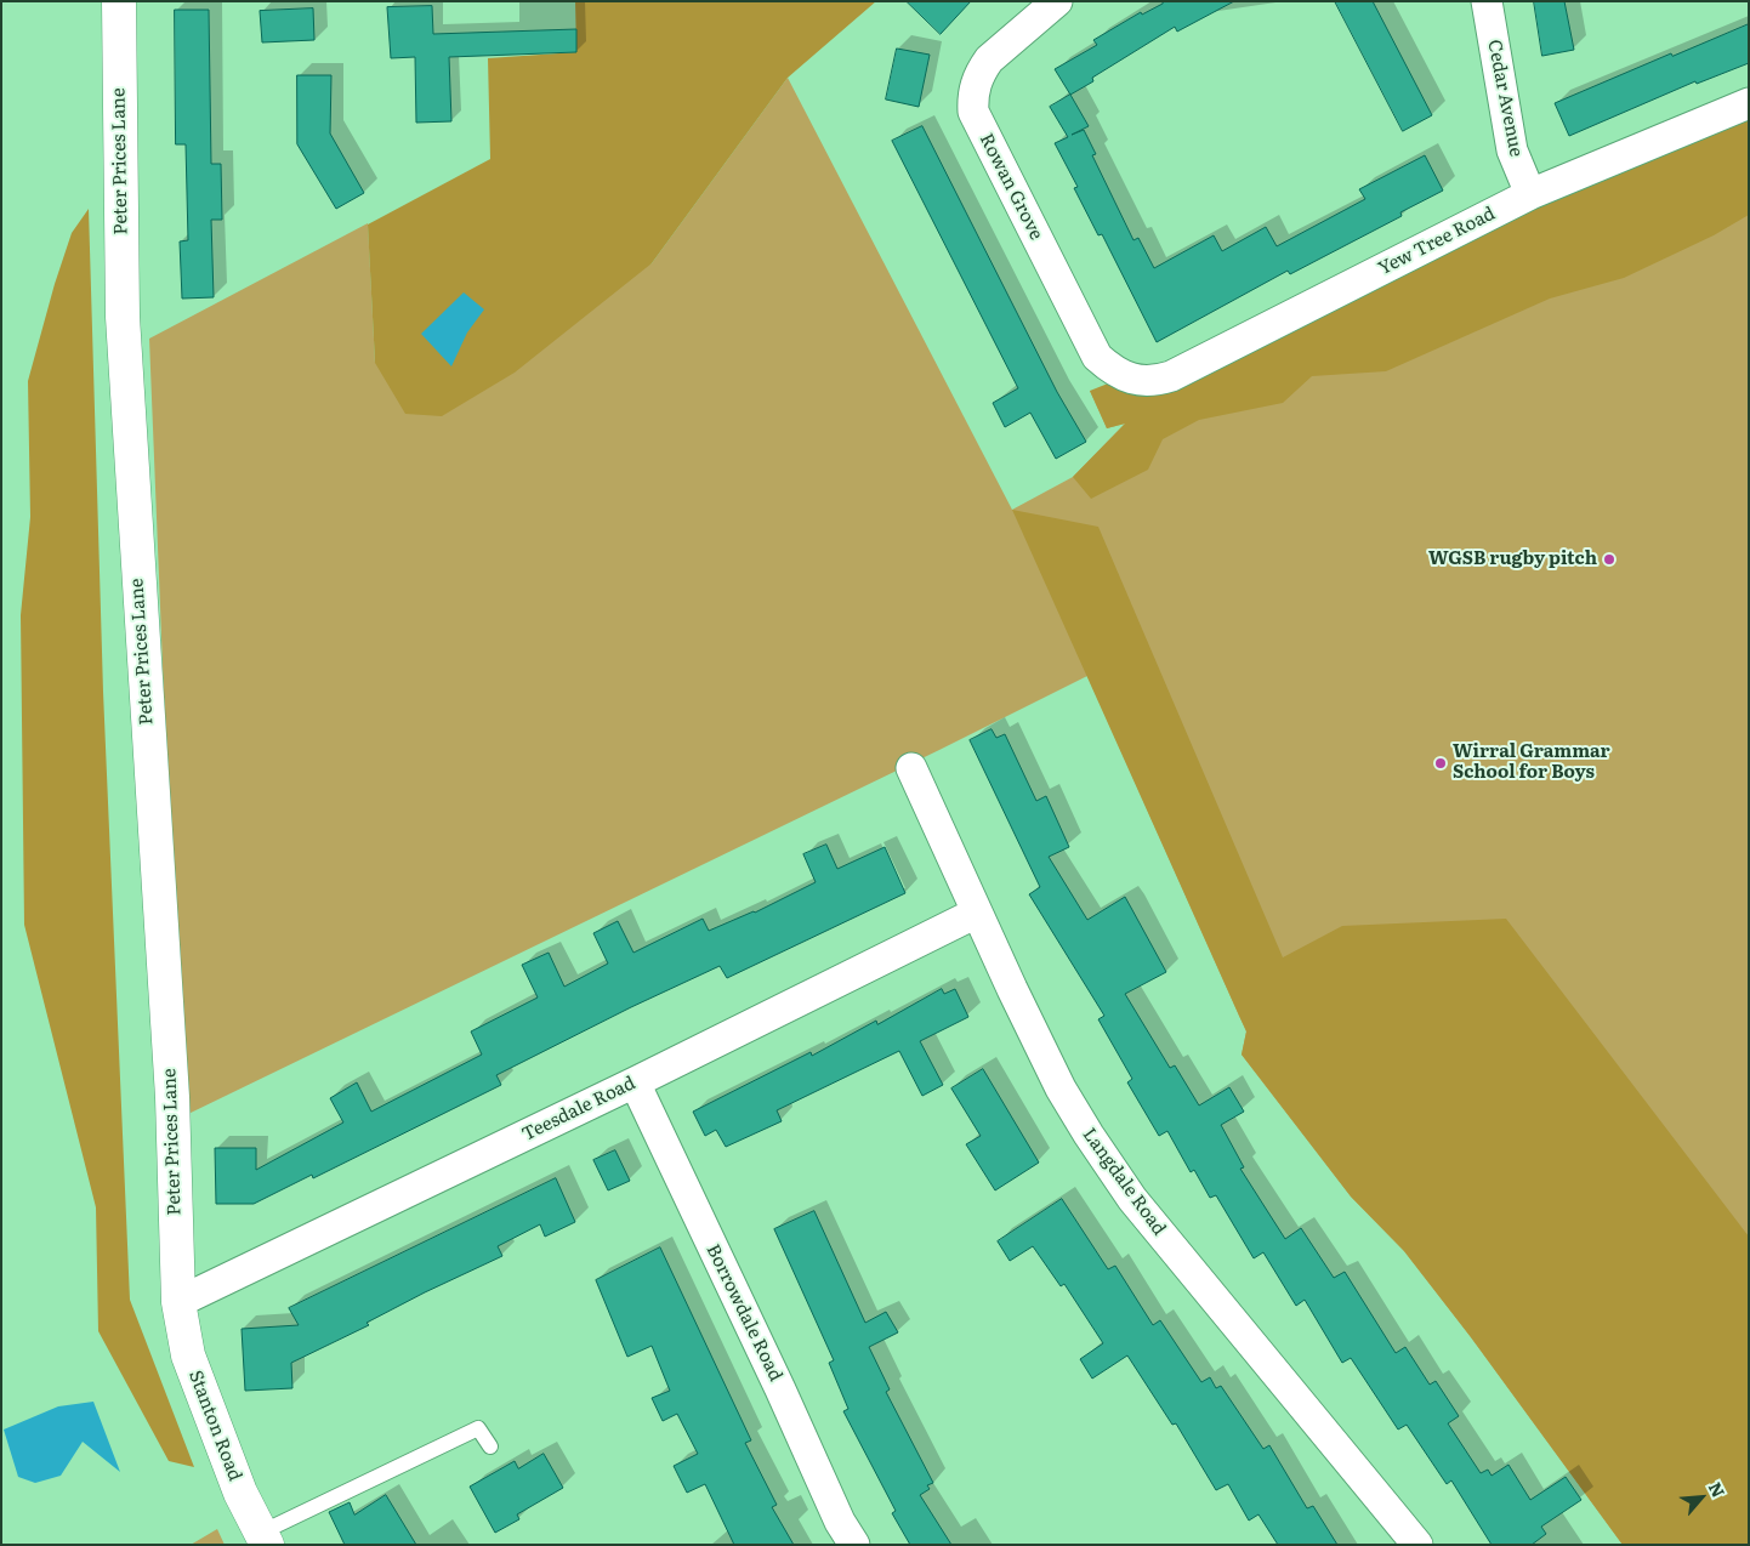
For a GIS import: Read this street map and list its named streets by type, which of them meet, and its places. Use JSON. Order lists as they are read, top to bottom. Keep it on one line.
{"streets":{"street":["Cedar Avenue","Peter Prices Lane","Rowan Grove","Yew Tree Road","Teesdale Road","Langdale Road","Borrowdale Road","Stanton Road"]},"crossings":[["Cedar Avenue","Yew Tree Road"],["Peter Prices Lane","Teesdale Road"],["Peter Prices Lane","Stanton Road"],["Rowan Grove","Yew Tree Road"],["Teesdale Road","Langdale Road"],["Teesdale Road","Borrowdale Road"],["Teesdale Road","Stanton Road"]],"places":["WGSB rugby pitch","Wirral Grammar School for Boys"],"north":"top right"}
